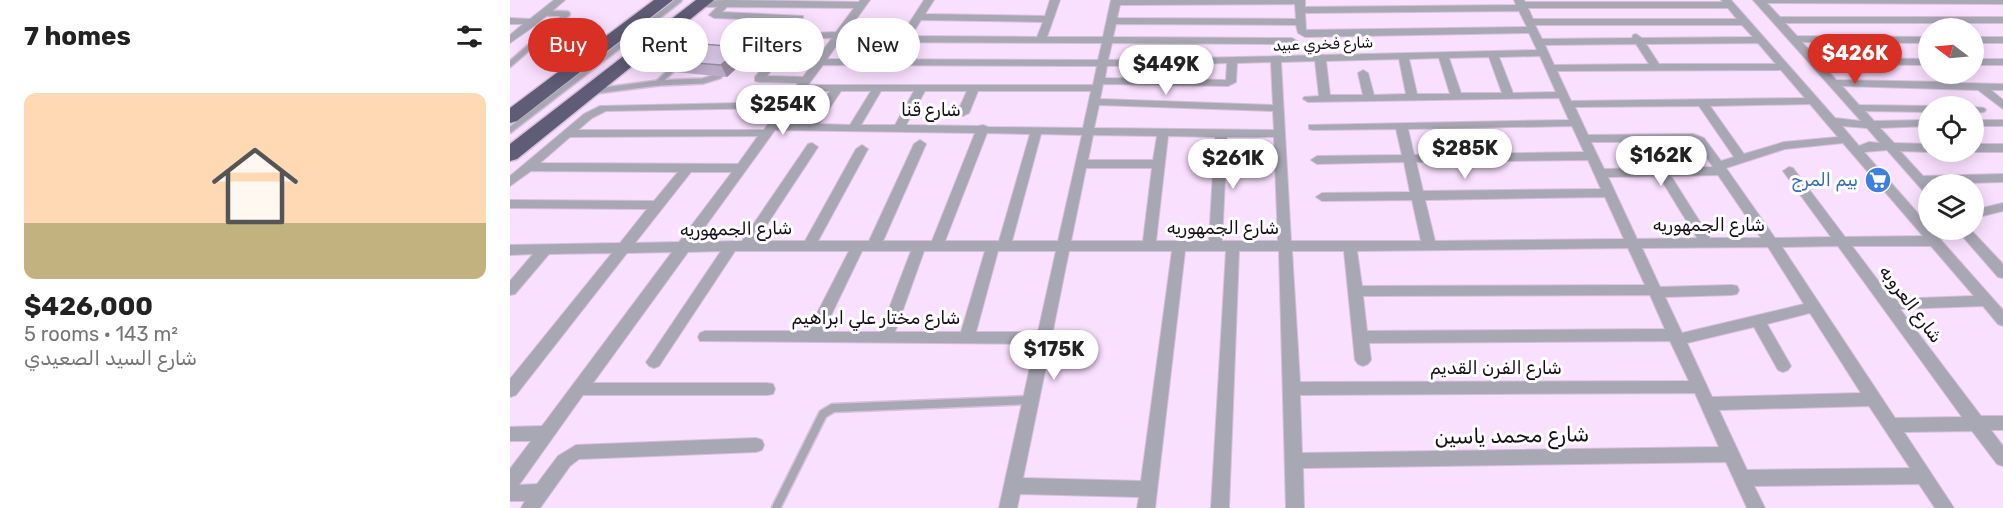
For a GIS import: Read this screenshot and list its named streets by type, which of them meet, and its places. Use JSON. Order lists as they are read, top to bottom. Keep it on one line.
{"streets":{"street":["شارع فخري عبيد","شارع قنا","شارع الجمهوريه","شارع العروبه","شارع مختار علي ابراهيم","شارع الفرن القديم","شارع محمد ياسين"]},"crossings":[["شارع الجمهوريه","شارع العروبه"]],"places":{"supermarket":["بيم المرج"]},"north":"left","page":{"heading":"7 homes","chip":["Buy","Rent","Filters","New"],"price":["$426K","$449K","$254K","$285K","$162K","$261K","$175K"],"list":[{"name":"$426,000","note":"5 rooms · 143 m² · شارع السيد الصعيدي"}]}}
